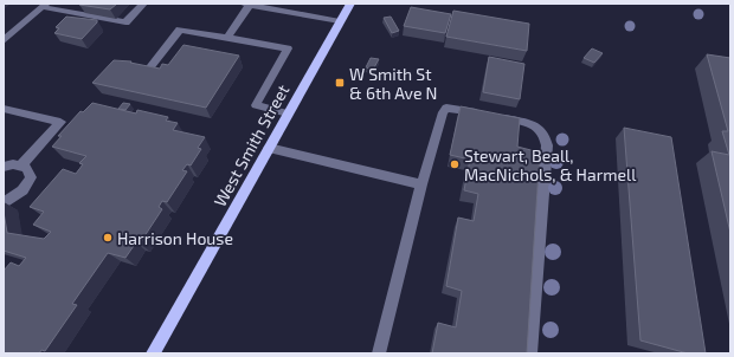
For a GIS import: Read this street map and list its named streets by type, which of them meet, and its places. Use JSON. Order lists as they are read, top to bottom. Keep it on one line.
{"streets":{"main road":["West Smith Street"]},"places":{"transit":["W Smith St & 6th Ave N"],"other":["Stewart, Beall, MacNichols, & Harmell","Harrison House"]}}
